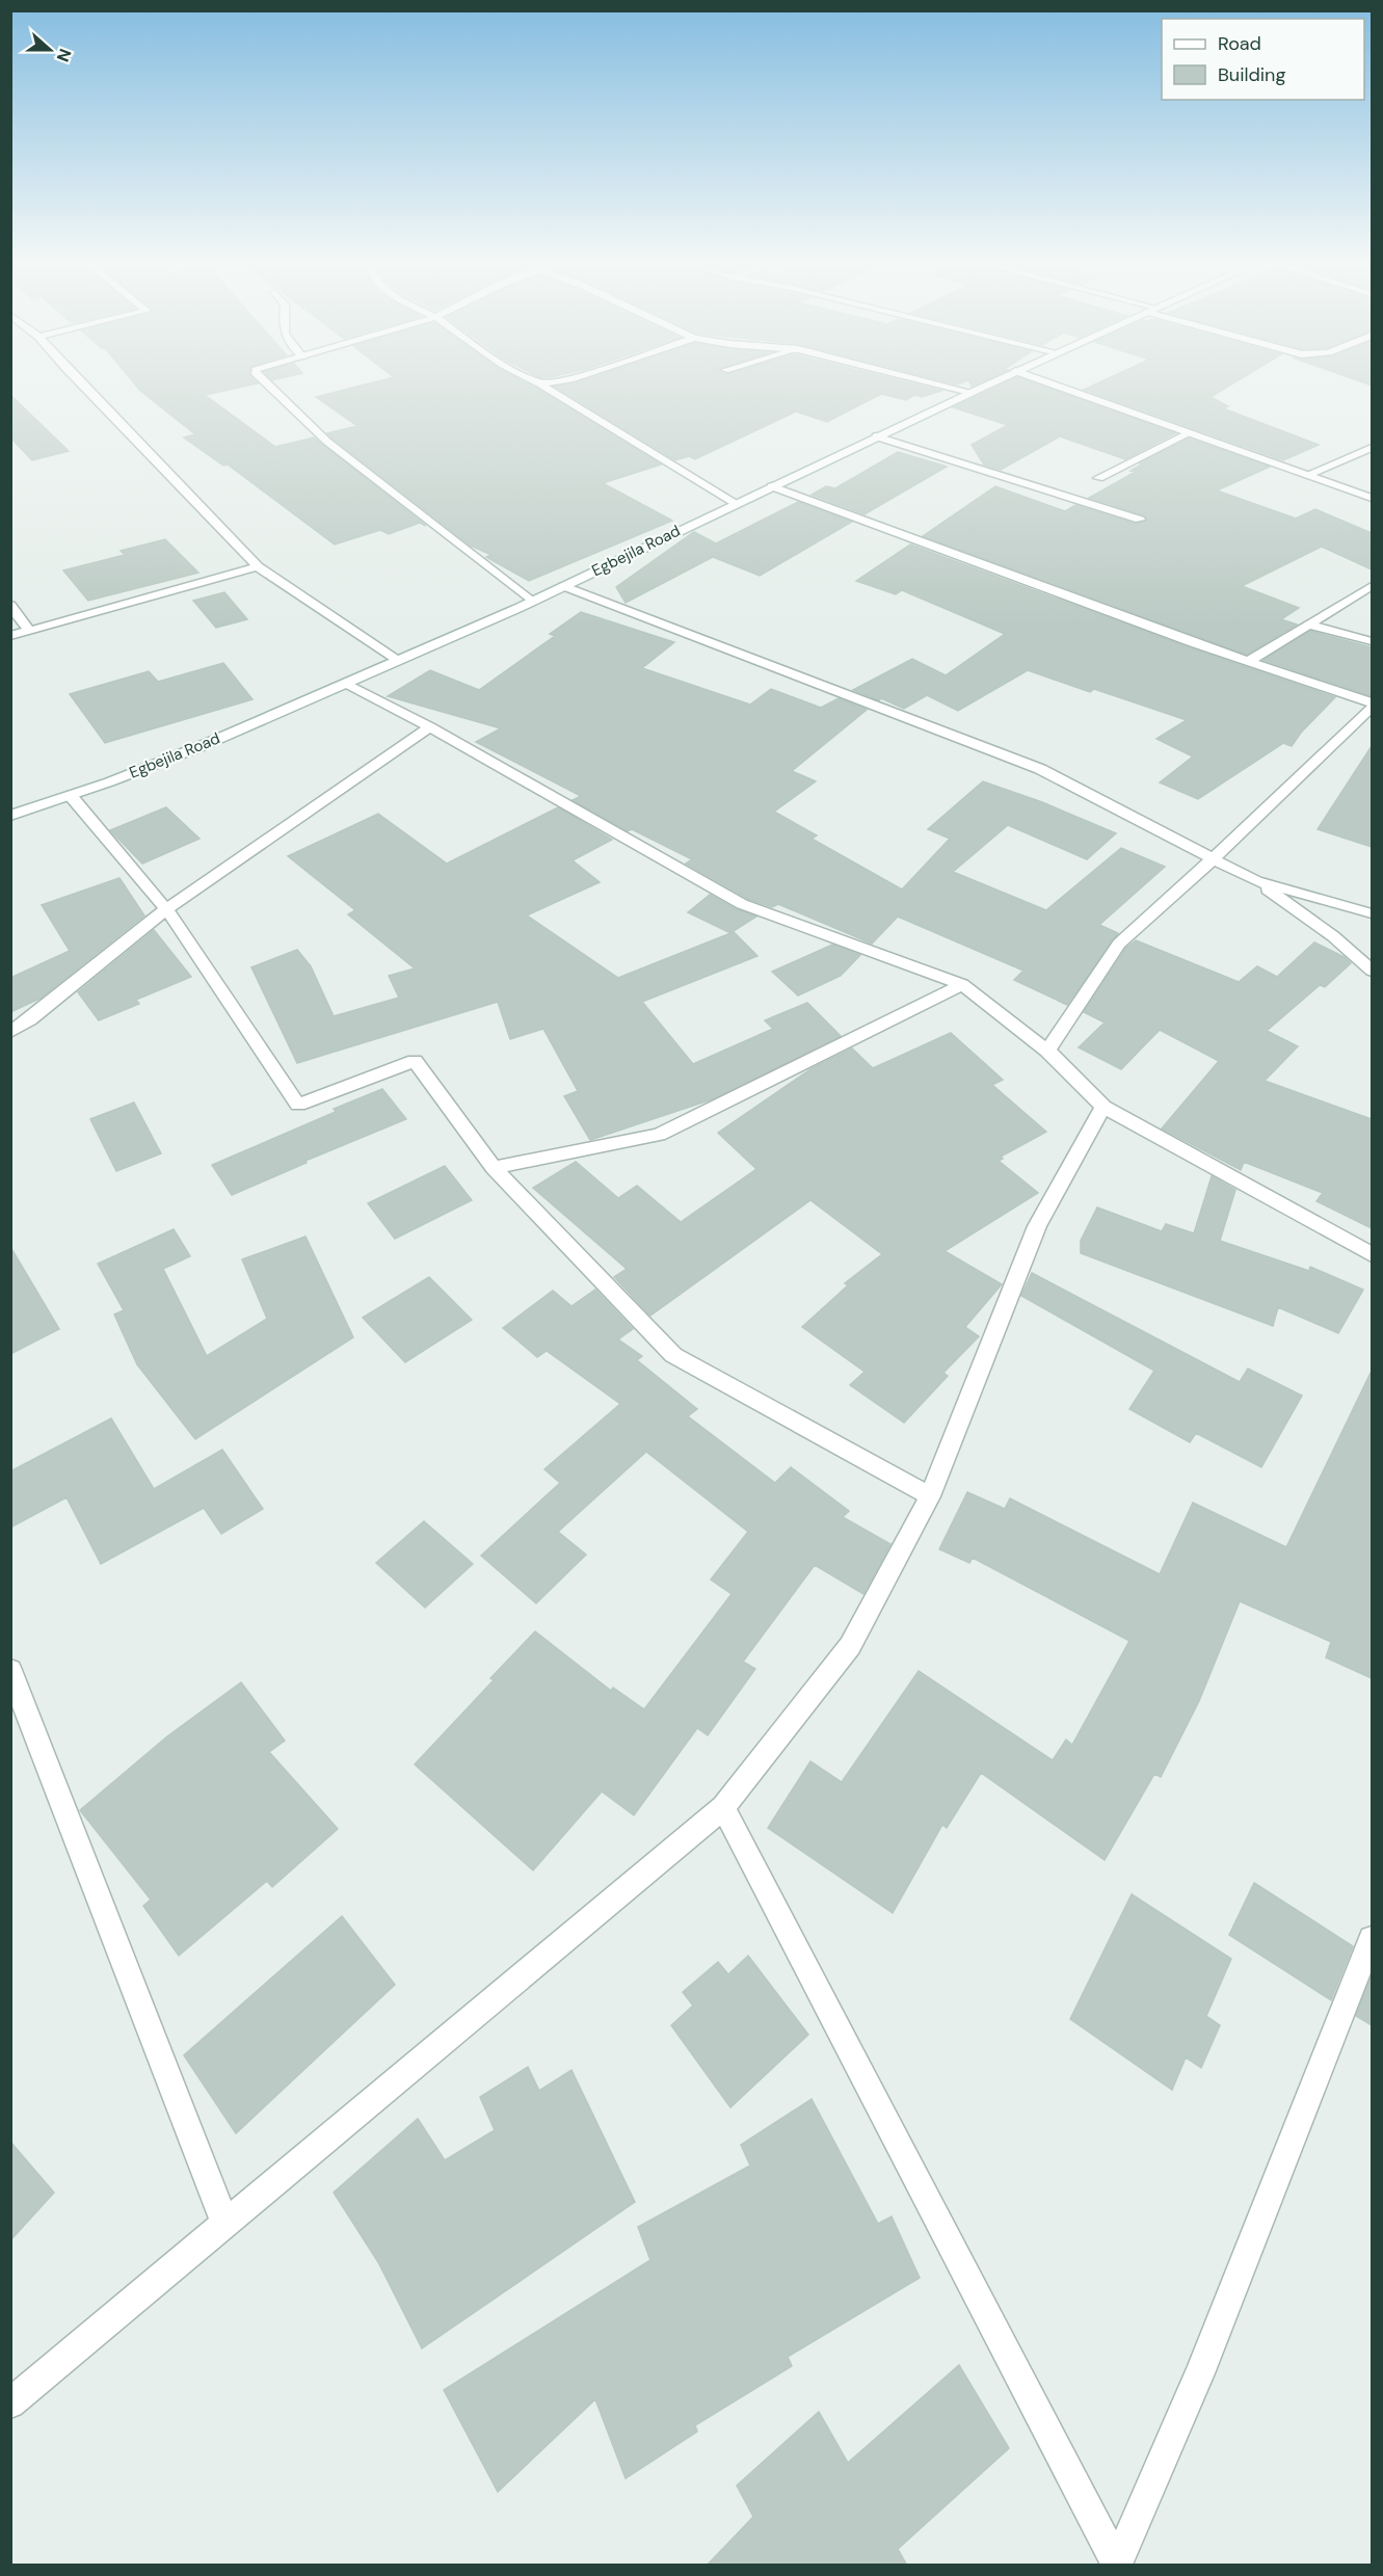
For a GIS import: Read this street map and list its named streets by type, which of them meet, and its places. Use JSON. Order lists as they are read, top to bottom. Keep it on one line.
{"streets":{"street":["Egbejila Road"]},"legend":["Road","Building"],"north":"right"}
